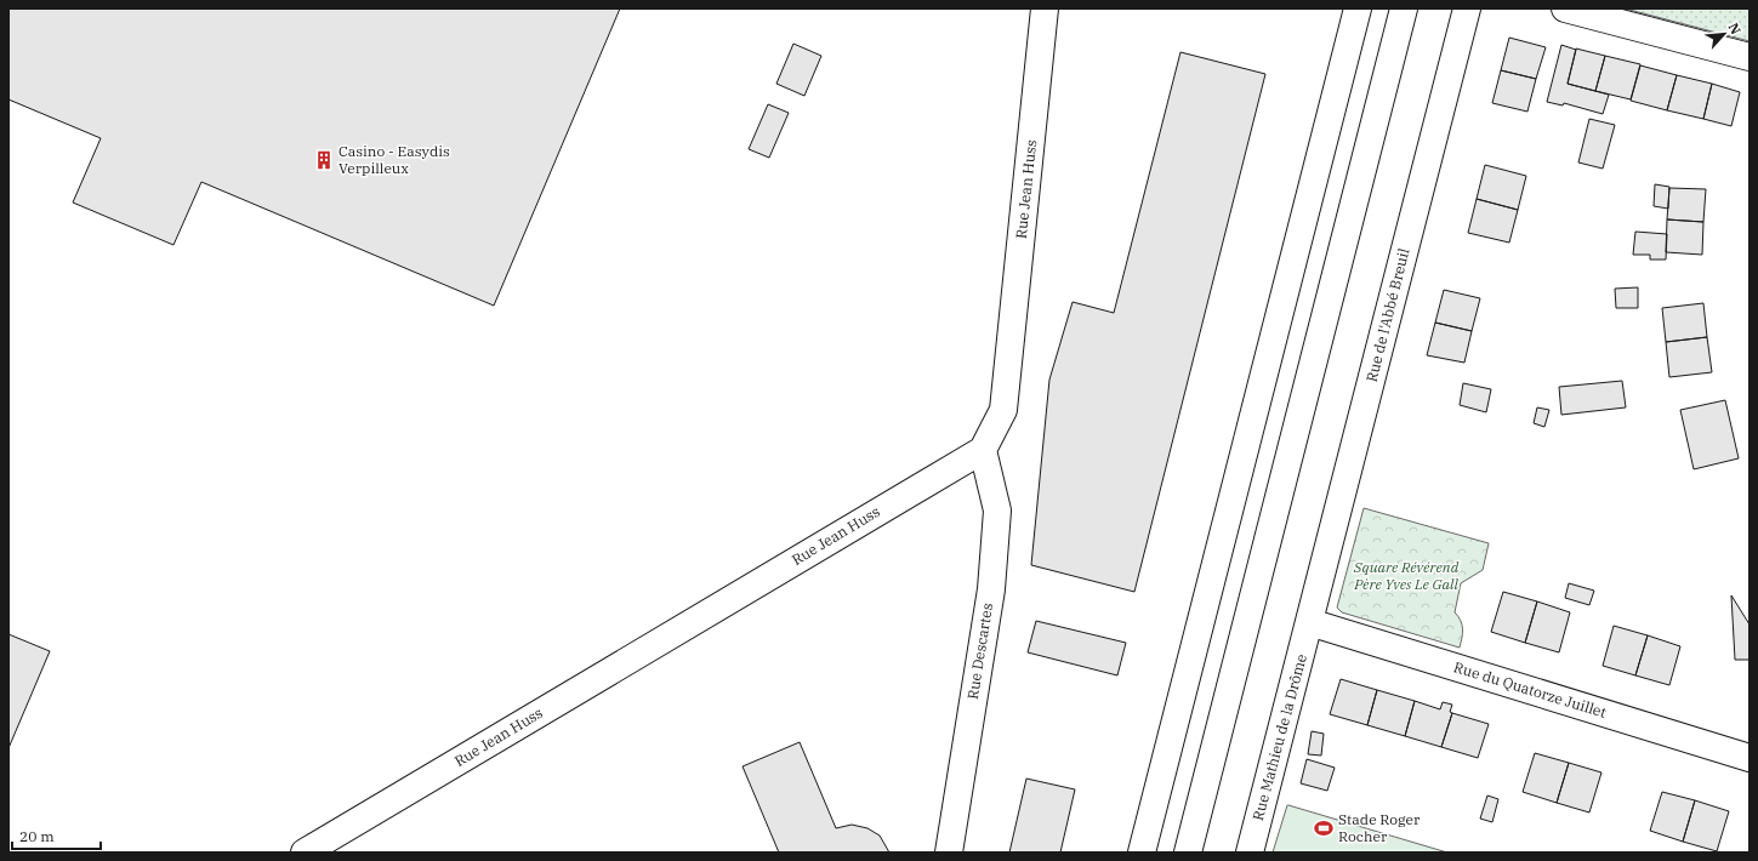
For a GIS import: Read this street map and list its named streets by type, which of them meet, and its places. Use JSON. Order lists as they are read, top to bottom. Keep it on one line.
{"streets":{"main road":["Rue Jean Huss","Rue de l'Abbé Breuil","Rue Descartes","Rue du Quatorze Juillet","Rue Mathieu de la Drôme"]},"crossings":[["Rue Jean Huss","Rue Descartes"],["Rue de l'Abbé Breuil","Rue du Quatorze Juillet"],["Rue de l'Abbé Breuil","Rue Mathieu de la Drôme"],["Rue du Quatorze Juillet","Rue Mathieu de la Drôme"]],"parks":["Square Révérend Père Yves Le Gall"],"places":{"building":["Casino - Easydis Verpilleux"],"sports":["Stade Roger Rocher"]},"scale_bar":"20 m","north":"top right"}
